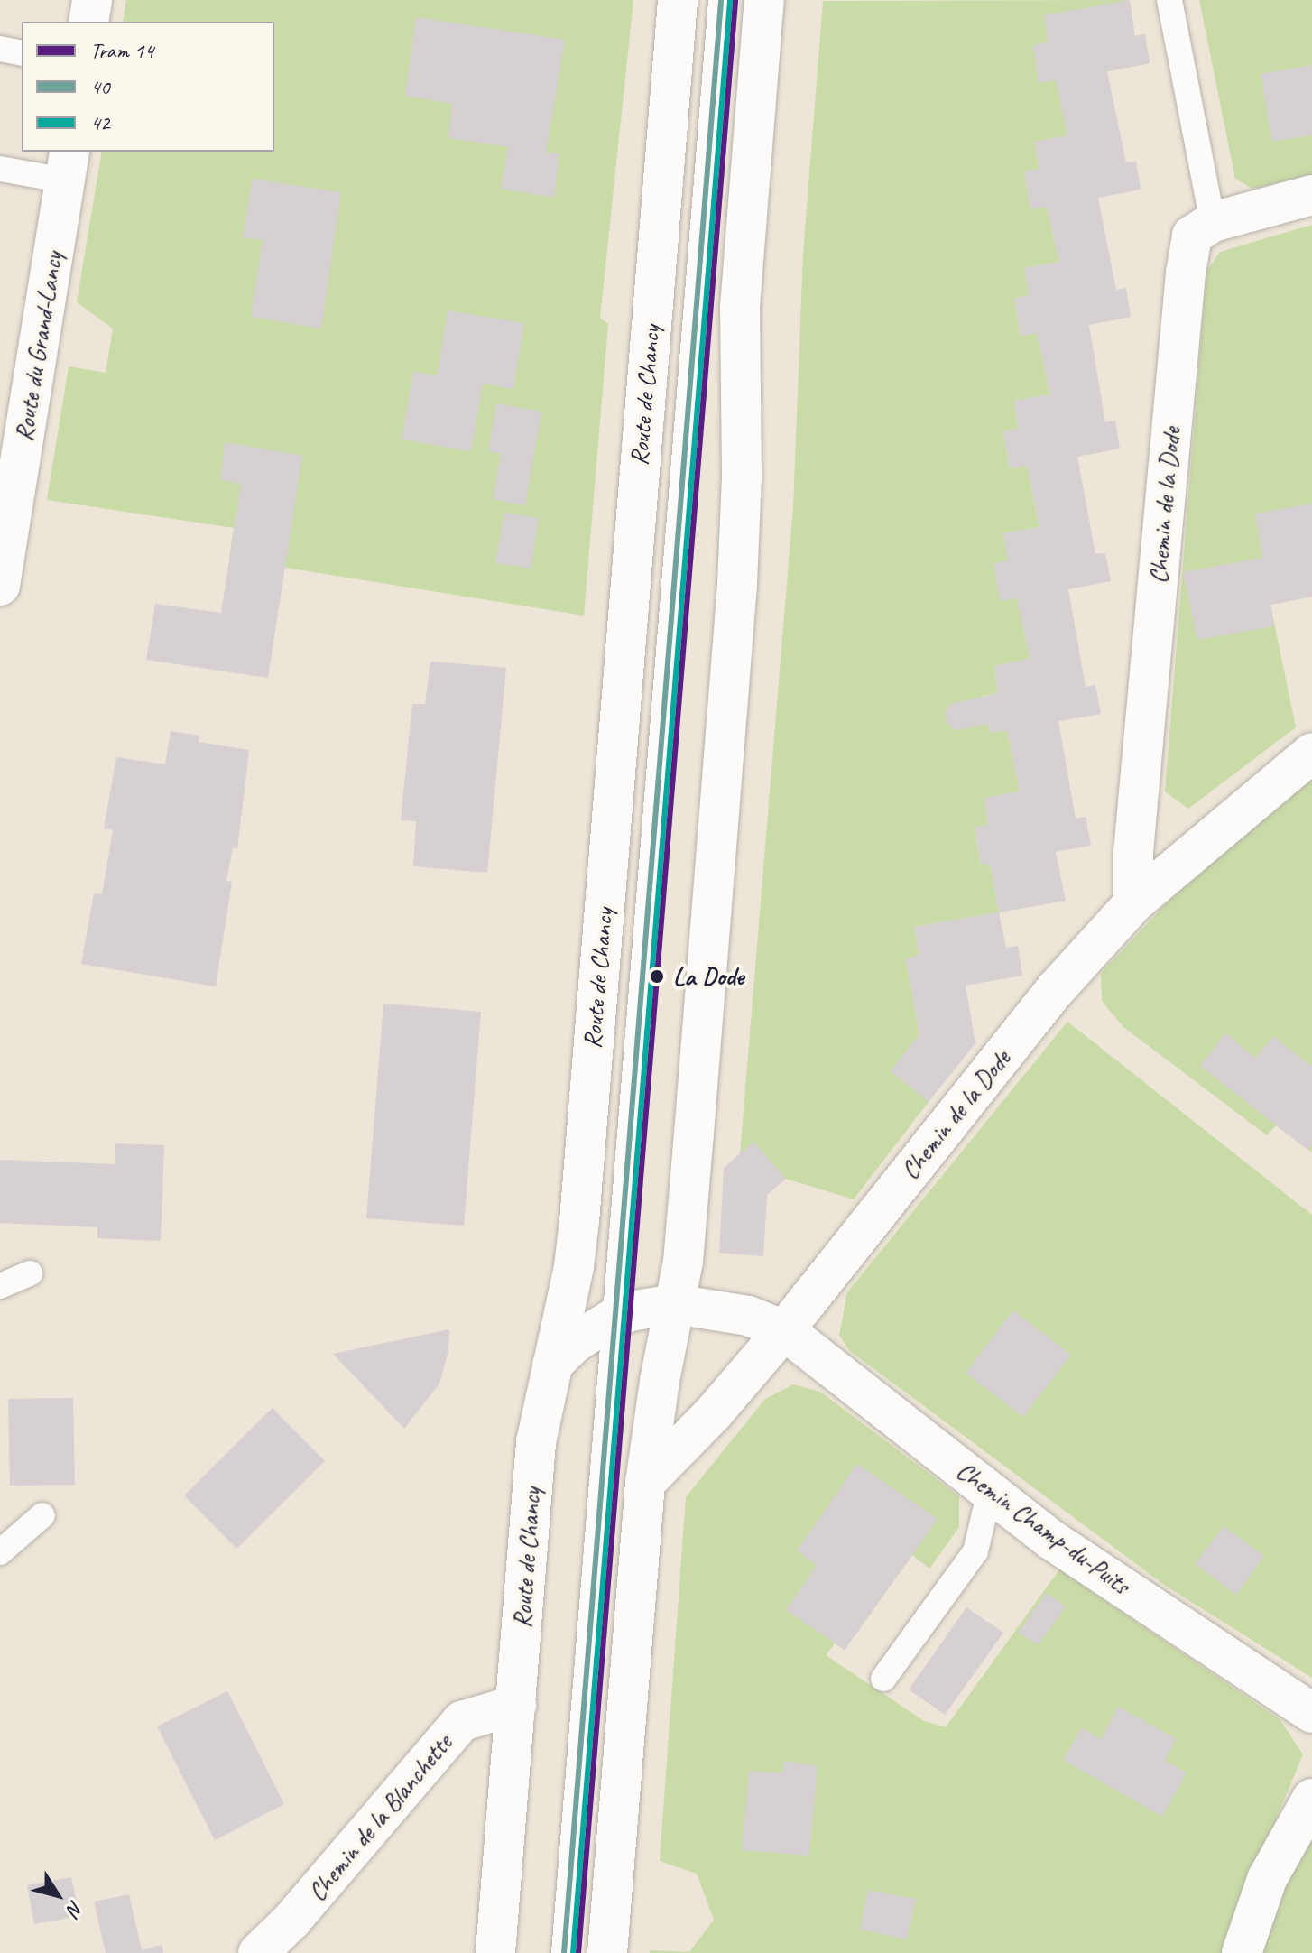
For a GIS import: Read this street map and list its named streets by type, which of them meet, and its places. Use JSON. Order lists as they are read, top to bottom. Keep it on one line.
{"streets":{"main road":["Route du Grand-Lancy","Route de Chancy","Chemin de la Dode","Chemin Champ-du-Puits","Chemin de la Blanchette"]},"crossings":[["Route de Chancy","Chemin de la Blanchette"],["Chemin de la Dode","Chemin Champ-du-Puits"]],"places":["La Dode"],"lines":["tram line 14","transit line 40","transit line 42"],"legend":["Tram 14","40","42"],"north":"bottom right"}
